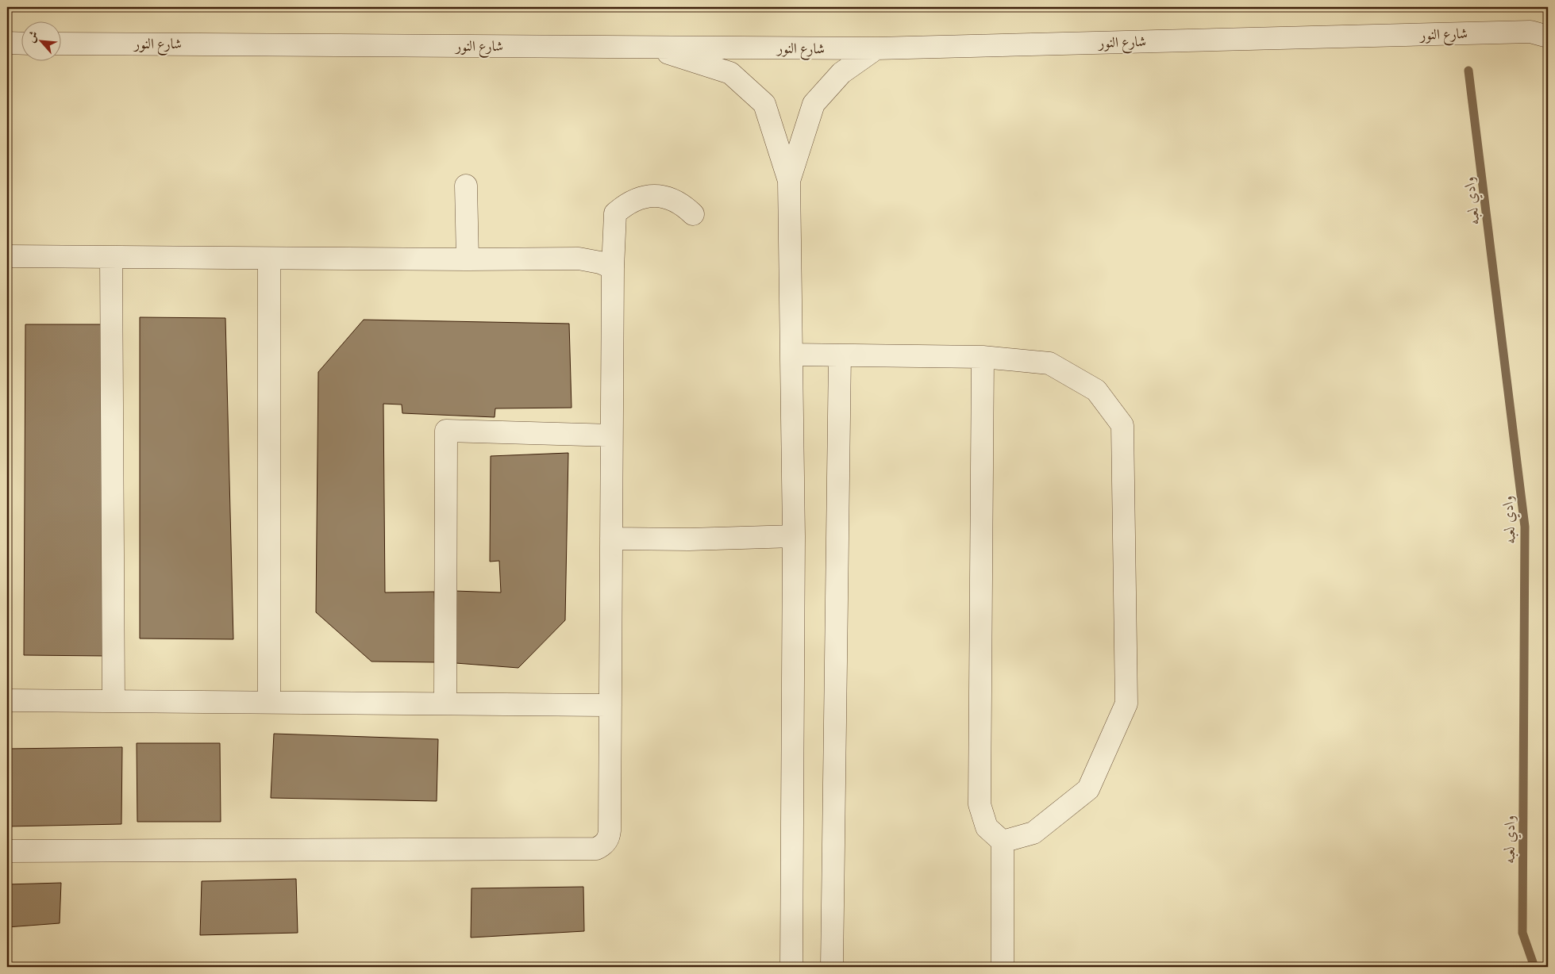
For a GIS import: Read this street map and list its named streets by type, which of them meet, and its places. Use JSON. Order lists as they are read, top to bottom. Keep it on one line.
{"streets":{"street":["شارع النور"]},"water":["وادي لعبه"],"north":"top left"}
